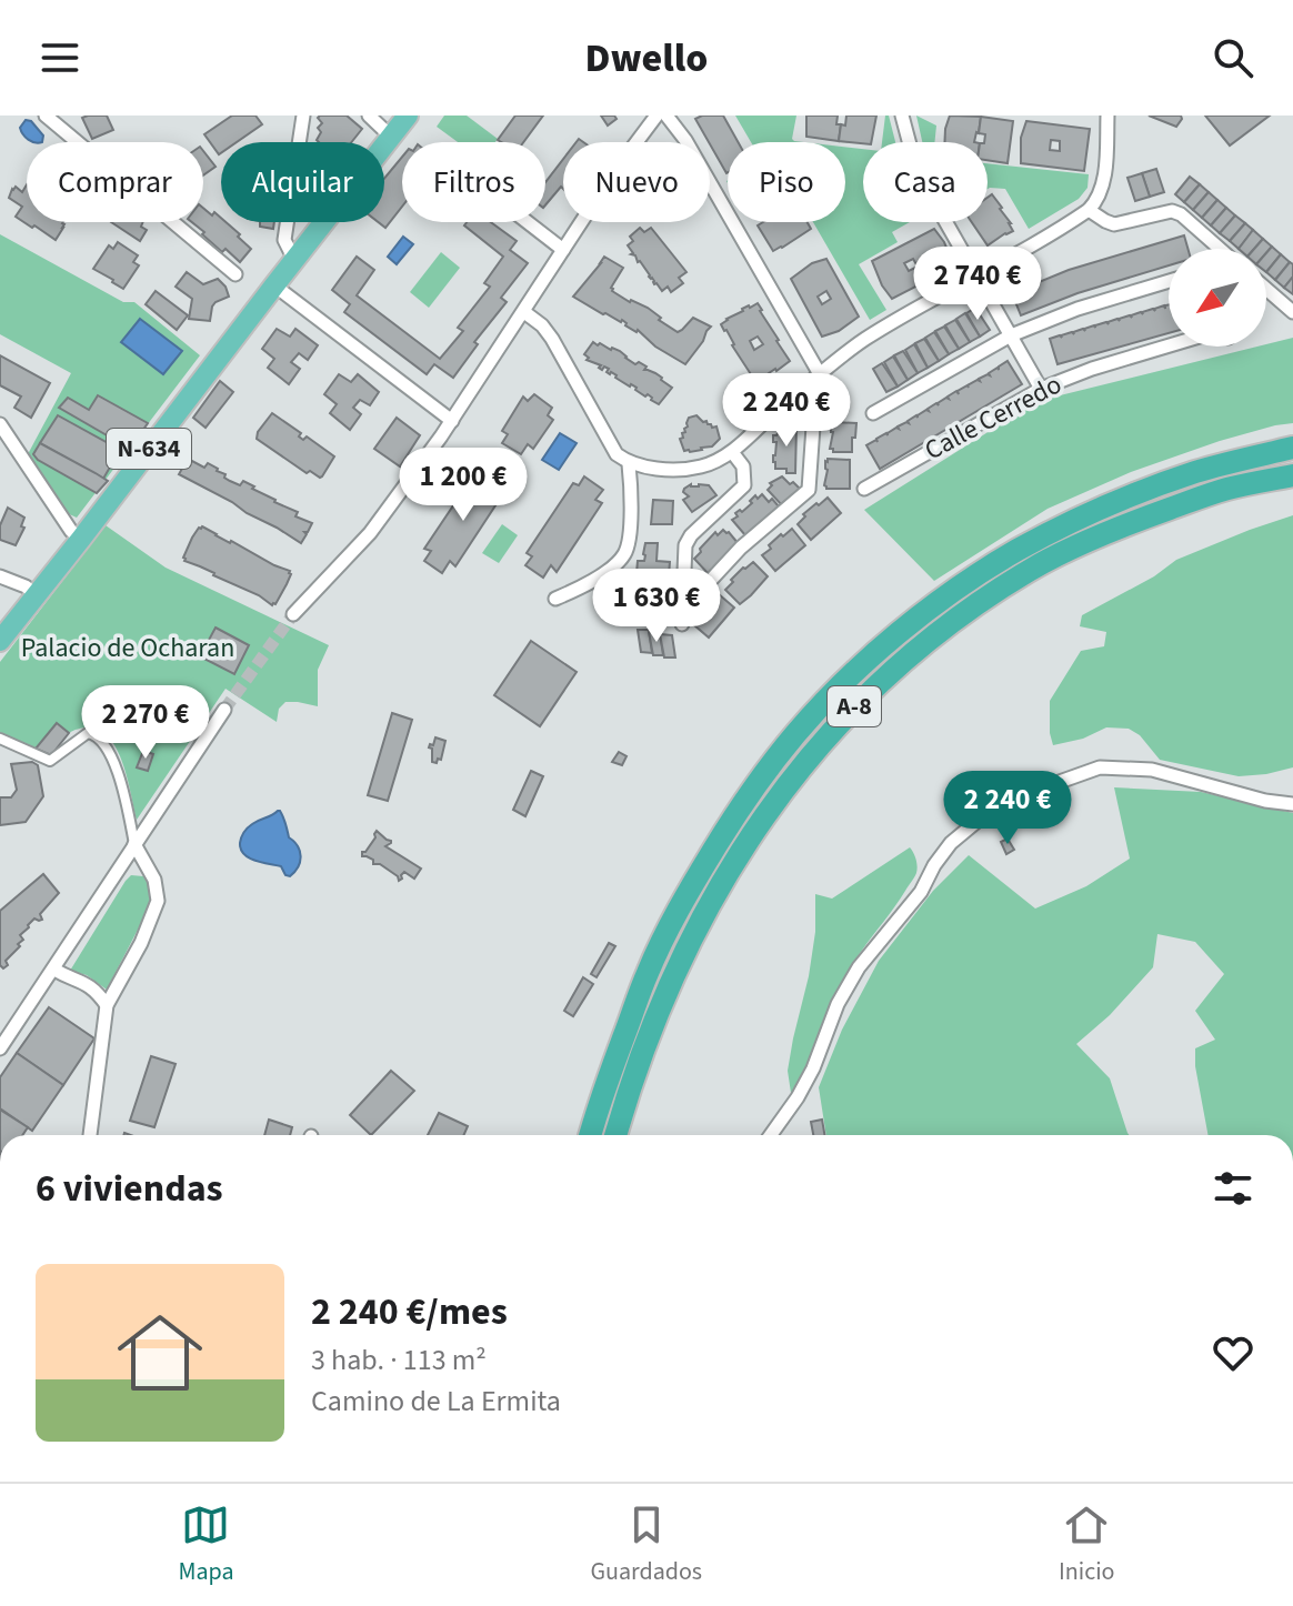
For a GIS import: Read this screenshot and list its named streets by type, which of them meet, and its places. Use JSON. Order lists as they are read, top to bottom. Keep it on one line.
{"streets":{"highway":["N-634","A-8"],"street":["Calle Cerredo"]},"parks":["Palacio de Ocharan"],"north":"bottom left","page":{"header":"Dwello","chip":["Comprar","Alquilar","Filtros","Nuevo","Piso","Casa"],"price":["2 740 €","2 240 €","1 200 €","1 630 €","2 270 €","2 240 €"],"heading":"6 viviendas","list":[{"name":"2 240 €/mes","note":"3 hab. · 113 m² · Camino de La Ermita"}],"tabs":["Mapa","Guardados","Inicio"]}}
